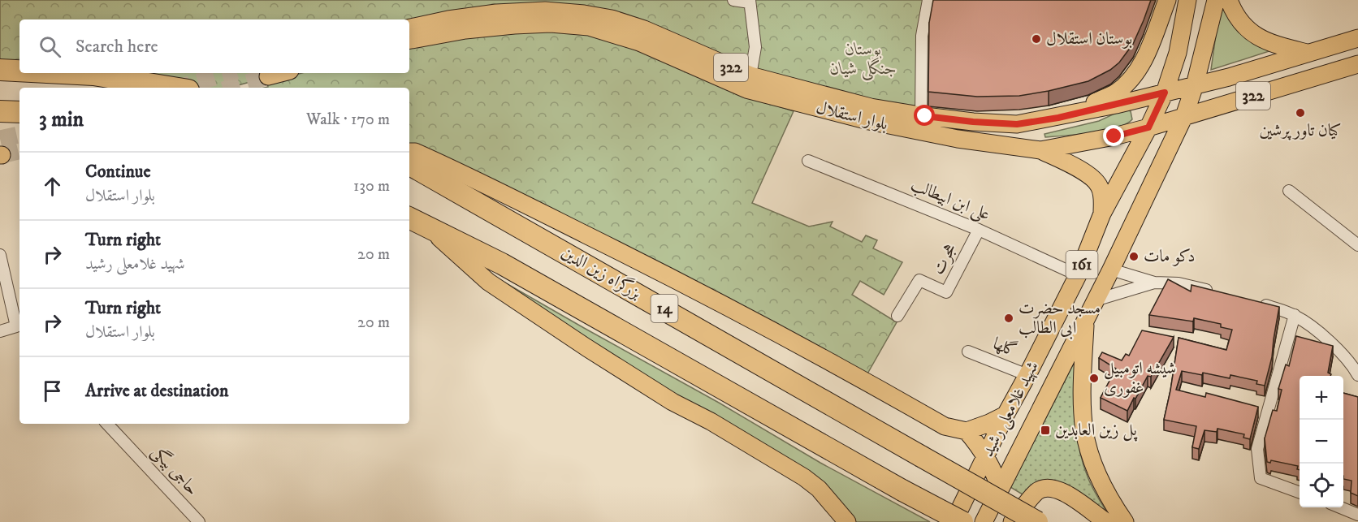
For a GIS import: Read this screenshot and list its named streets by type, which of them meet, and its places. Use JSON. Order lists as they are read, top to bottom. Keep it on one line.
{"streets":{"highway":["بزرگراه زین الدین","14"],"main road":["322","بلوار استقلال","161","شهید غلامعلی رشید"],"street":["علی ابن ابیطالب","هجرت","گلها","حاجی بیگی"]},"crossings":[["بلوار استقلال","شهید غلامعلی رشید"],["علی ابن ابیطالب","هجرت"],["علی ابن ابیطالب","شهید غلامعلی رشید"],["گلها","شهید غلامعلی رشید"]],"parks":["بوستان جنگلی شیان"],"places":{"other":["بوستان استقلال","کیان تاور پرشین","دکو مات","مسجد حضرت ابی الطالب","شیشه اتومبیل غفوری"],"transit":["پل زین العابدین"]},"page":{"search":"Search here","heading":["3 min","Walk · 170 m"],"list":[["Continue","بلوار استقلال","130 m"],["Turn right","شهید غلامعلی رشید","20 m"],["Turn right","بلوار استقلال","20 m"],"Arrive at destination"],"map_buttons":["+","−"]}}
